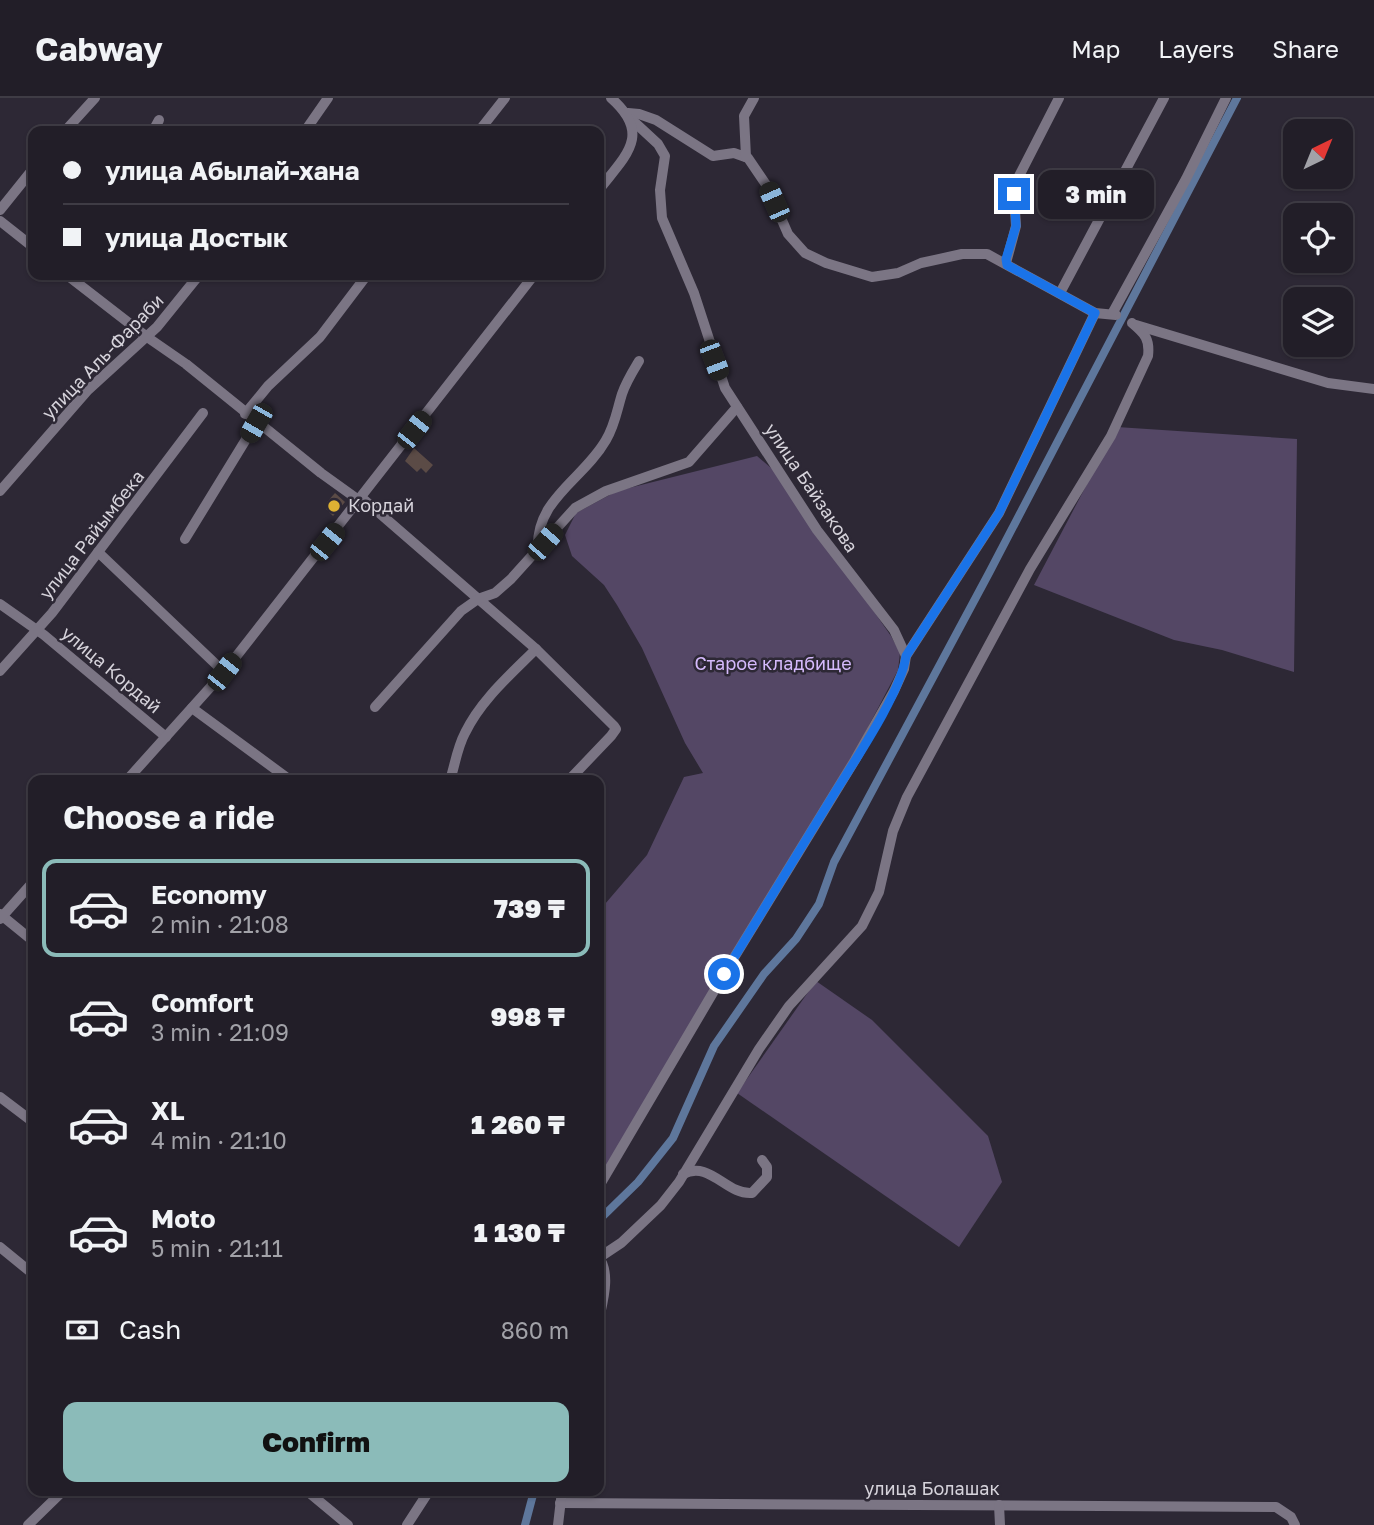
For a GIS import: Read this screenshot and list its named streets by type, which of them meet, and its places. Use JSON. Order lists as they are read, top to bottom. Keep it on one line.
{"streets":{"street":["улица Аль-Фараби","улица Байзакова","улица Райымбека","улица Кордай","улица Болашак"]},"crossings":[["улица Райымбека","улица Кордай"]],"parks":["Старое кладбище"],"places":["Кордай"],"north":"top right","page":{"header":"Cabway","nav":["Map","Layers","Share"],"banner":["улица Абылай-хана","улица Достык"],"bubble":"3 min","heading":"Choose a ride","list":[{"name":"Economy","note":"2 min · 21:08","value":"739 ₸"},{"name":"Comfort","note":"3 min · 21:09","value":"998 ₸"},{"name":"XL","note":"4 min · 21:10","value":"1 260 ₸"},{"name":"Moto","note":"5 min · 21:11","value":"1 130 ₸"}],"pay":["Cash","860 m"],"buttons":"Confirm"}}
